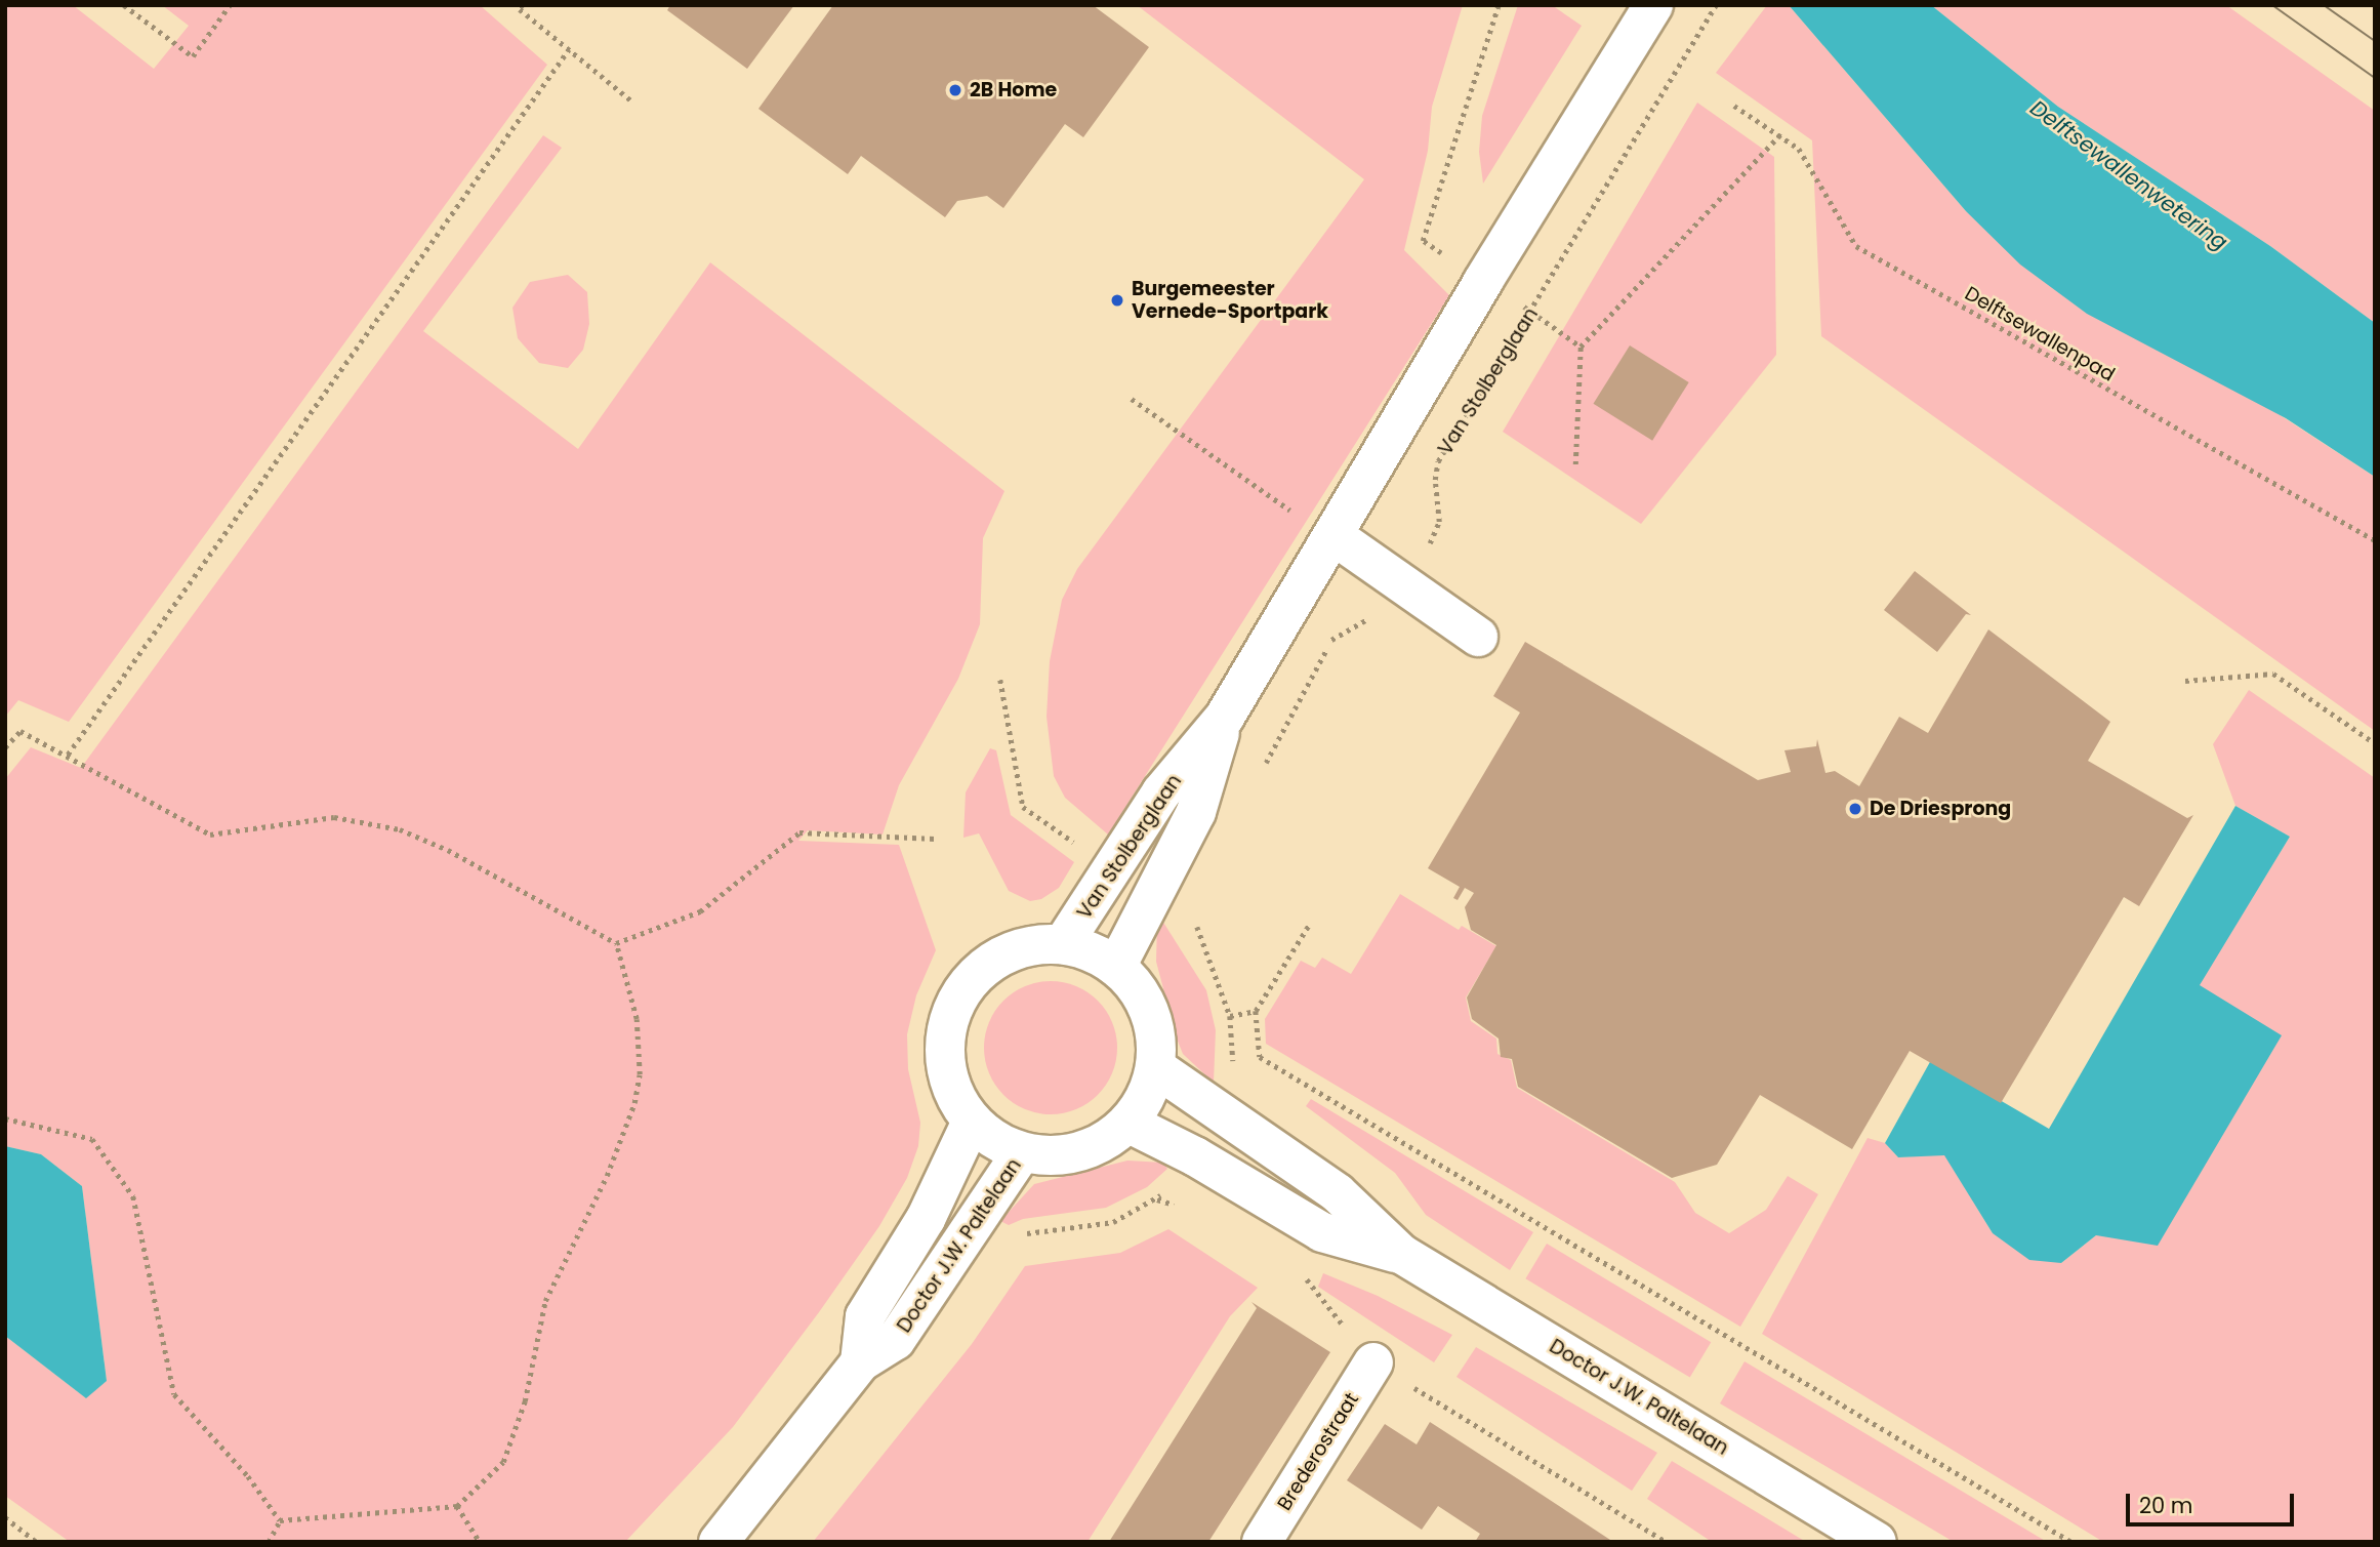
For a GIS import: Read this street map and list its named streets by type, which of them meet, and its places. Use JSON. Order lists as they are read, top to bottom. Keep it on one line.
{"streets":{"street":["Van Stolberglaan","Doctor J.W. Paltelaan","Brederostraat"],"path":["Delftsewallenpad"]},"crossings":[["Van Stolberglaan","Doctor J.W. Paltelaan"]],"water":["Delftsewallenwetering"],"places":["2B Home","Burgemeester Vernede-Sportpark","De Driesprong"],"scale_bar":"20 m"}
